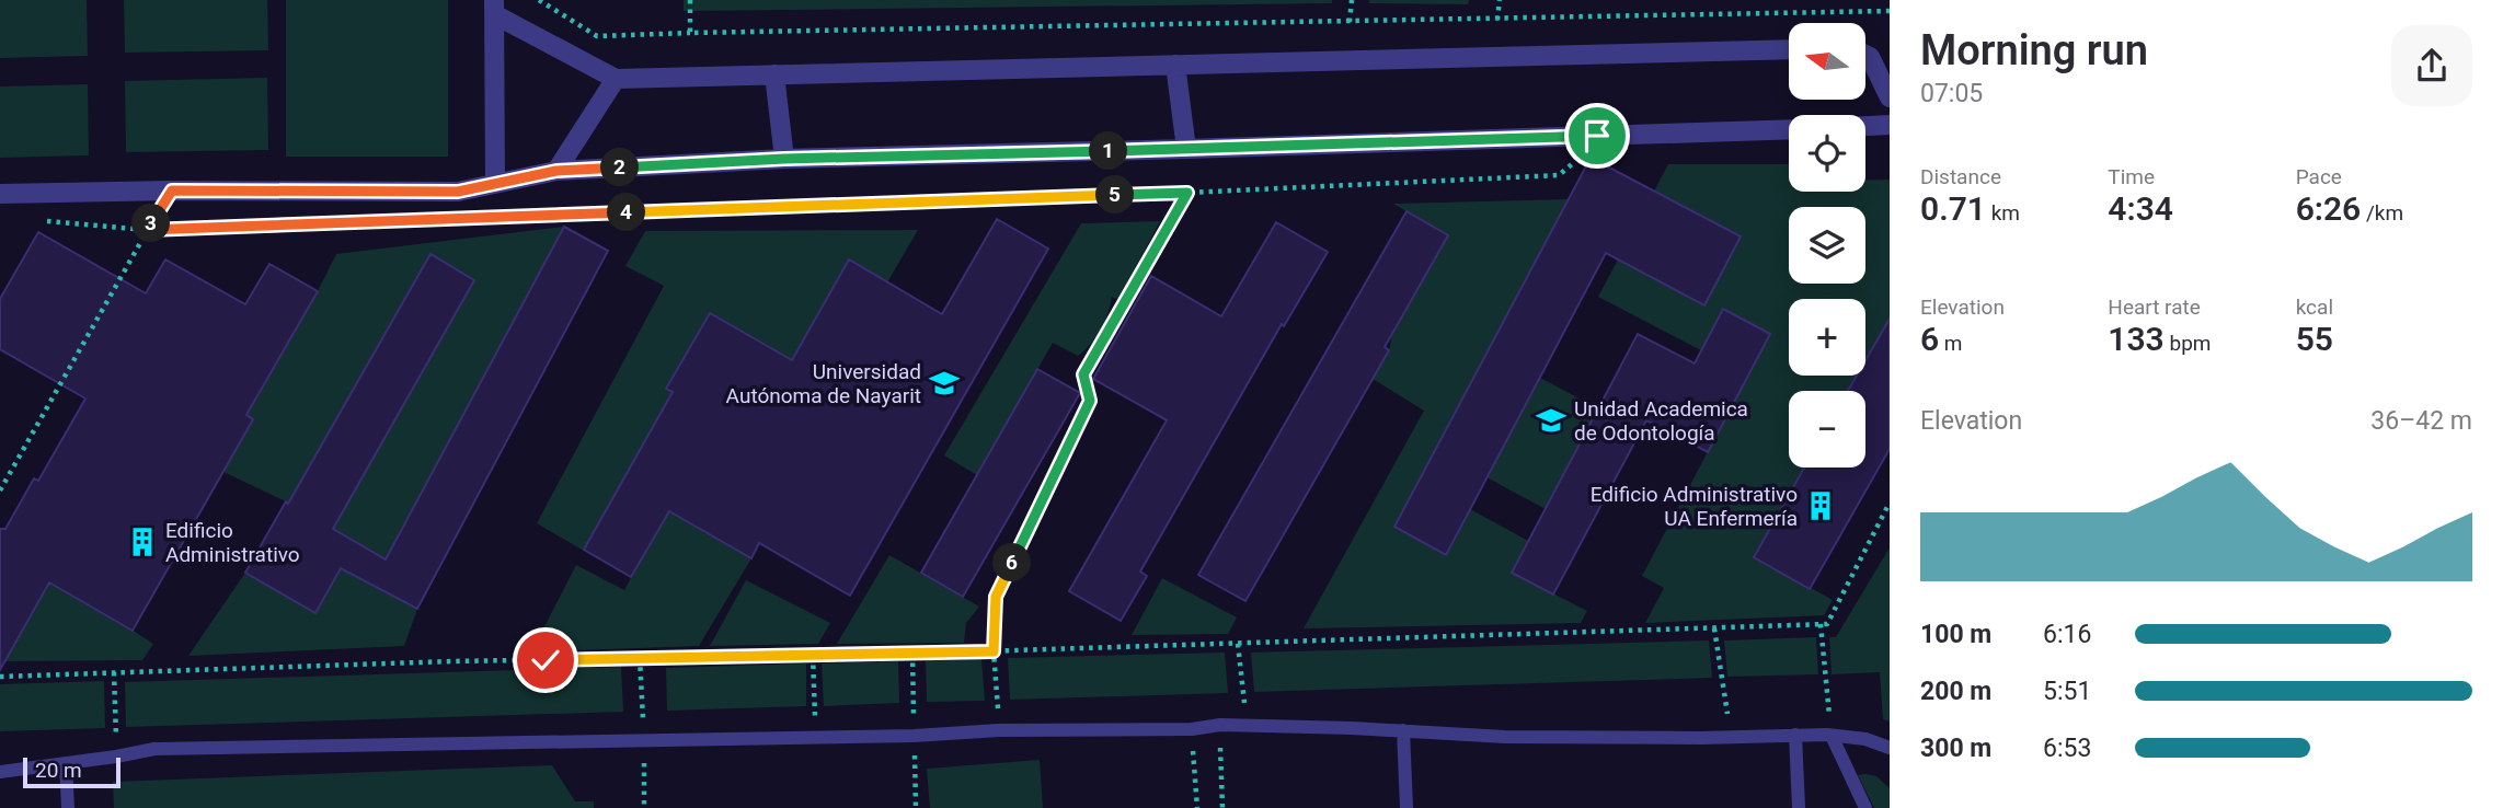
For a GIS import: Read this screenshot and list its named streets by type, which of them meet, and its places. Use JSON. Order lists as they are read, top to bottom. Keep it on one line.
{"places":{"school or university":["Universidad Autónoma de Nayarit","Unidad Academica de Odontología"],"building":["Edificio Administrativo UA Enfermería","Edificio Administrativo"]},"scale_bar":"20 m","north":"left","page":{"heading":["Morning run","07:05"],"map_buttons":["+","−"],"stats":[["Distance","0.71 km"],["Time","4:34"],["Pace","6:26 /km"],["Elevation","6 m"],["Heart rate","133 bpm"],["kcal","55"]],"pins":["1","2","5","4","3","6"],"chart":["Elevation","36–42 m"],"list":[{"name":"100 m","note":"6:16"},{"name":"200 m","note":"5:51"},{"name":"300 m","note":"6:53"}],"scale":"20 m"}}
